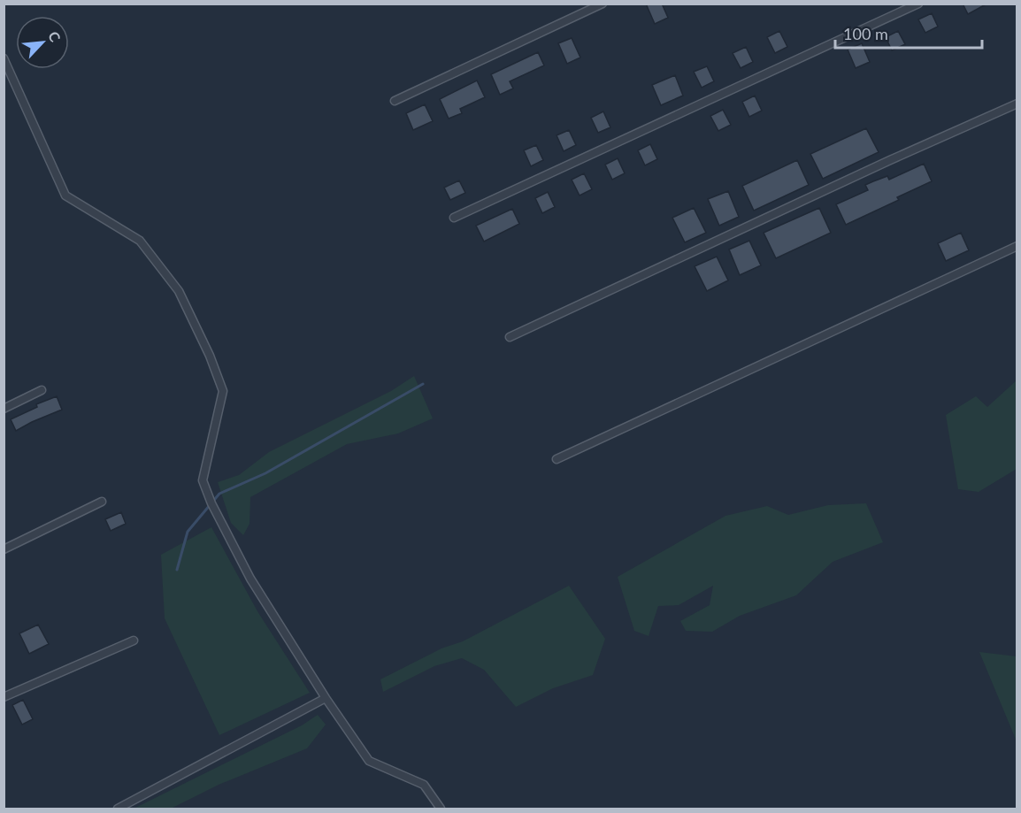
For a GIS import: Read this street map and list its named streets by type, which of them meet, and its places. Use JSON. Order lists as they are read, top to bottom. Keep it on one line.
{"scale_bar":"100 m","north":"top right"}
